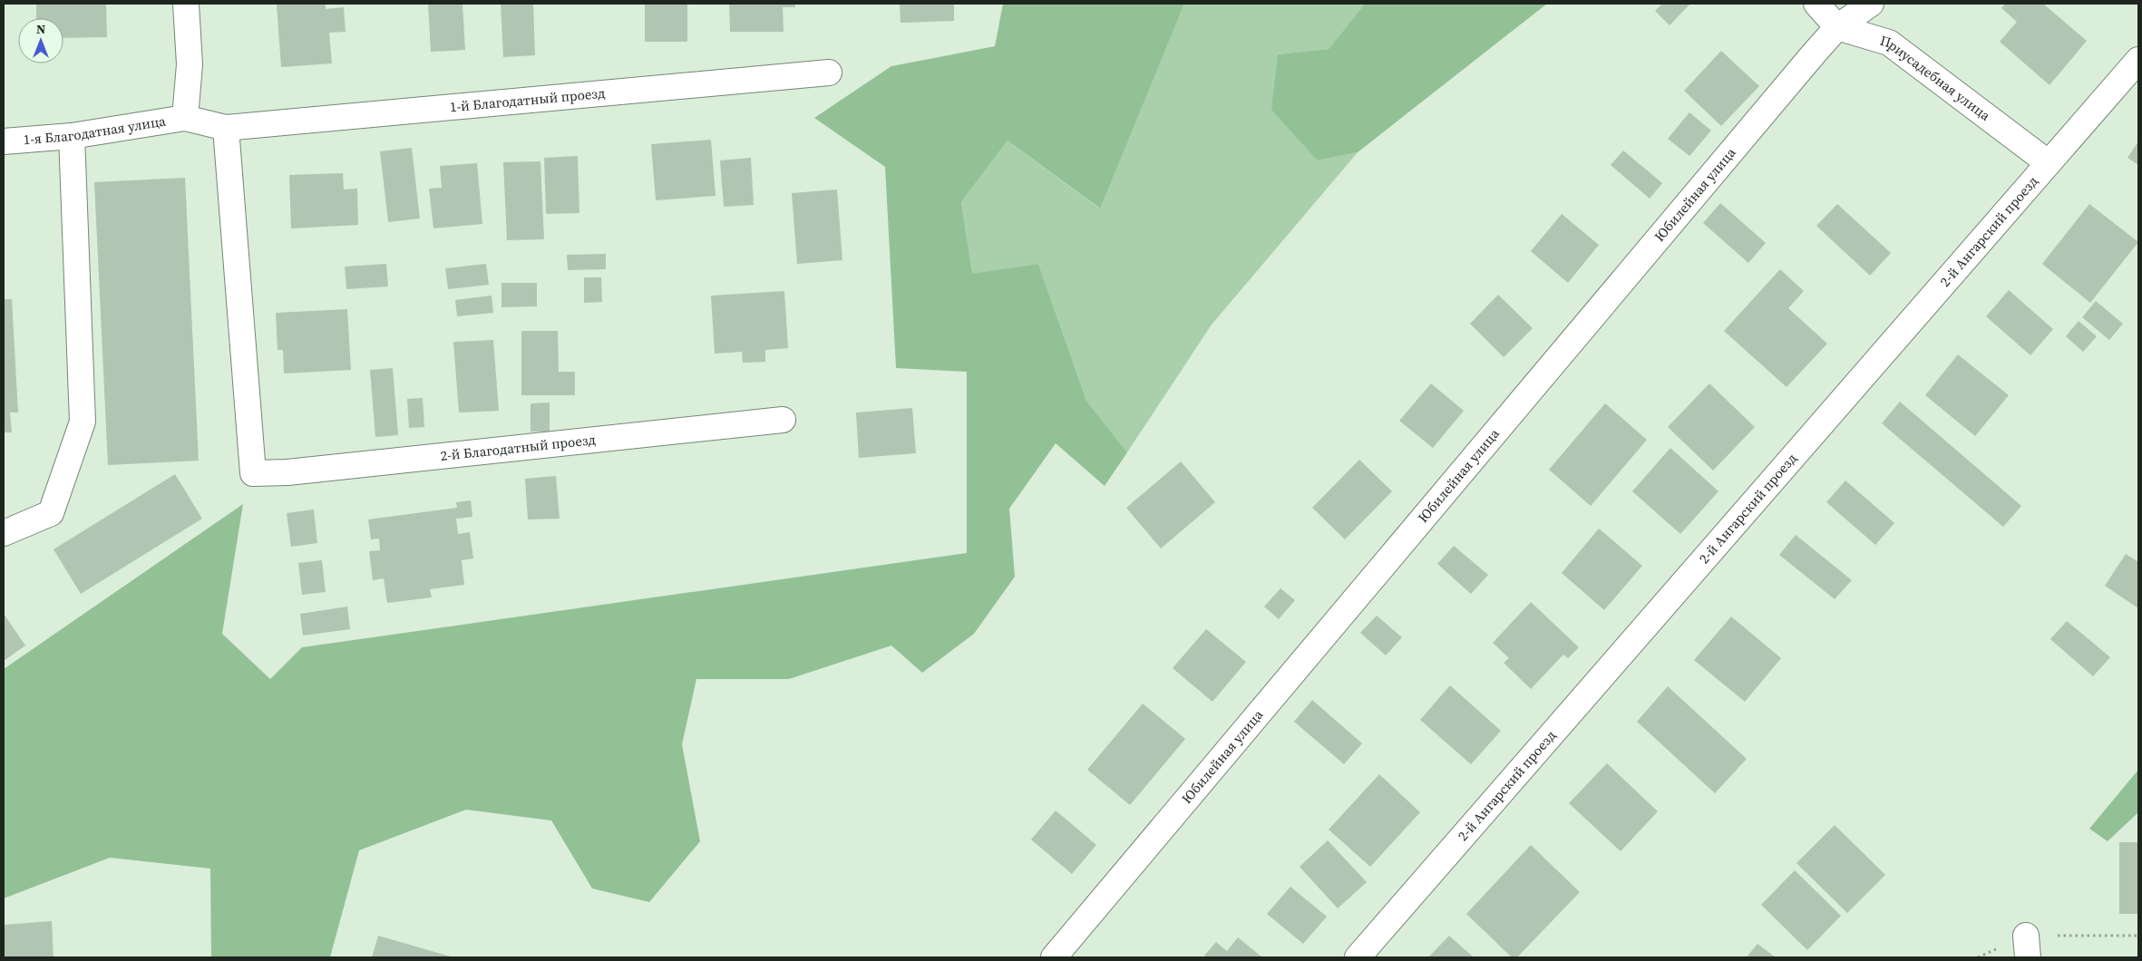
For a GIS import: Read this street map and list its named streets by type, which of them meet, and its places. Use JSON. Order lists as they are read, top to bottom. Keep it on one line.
{"streets":{"street":["Приусадебная улица","1-й Благодатный проезд","1-я Благодатная улица","Юбилейная улица","2-й Ангарский проезд","2-й Благодатный проезд"]},"crossings":[["Приусадебная улица","Юбилейная улица"],["Приусадебная улица","2-й Ангарский проезд"],["1-й Благодатный проезд","1-я Благодатная улица"],["1-й Благодатный проезд","2-й Благодатный проезд"]],"north":"top"}
